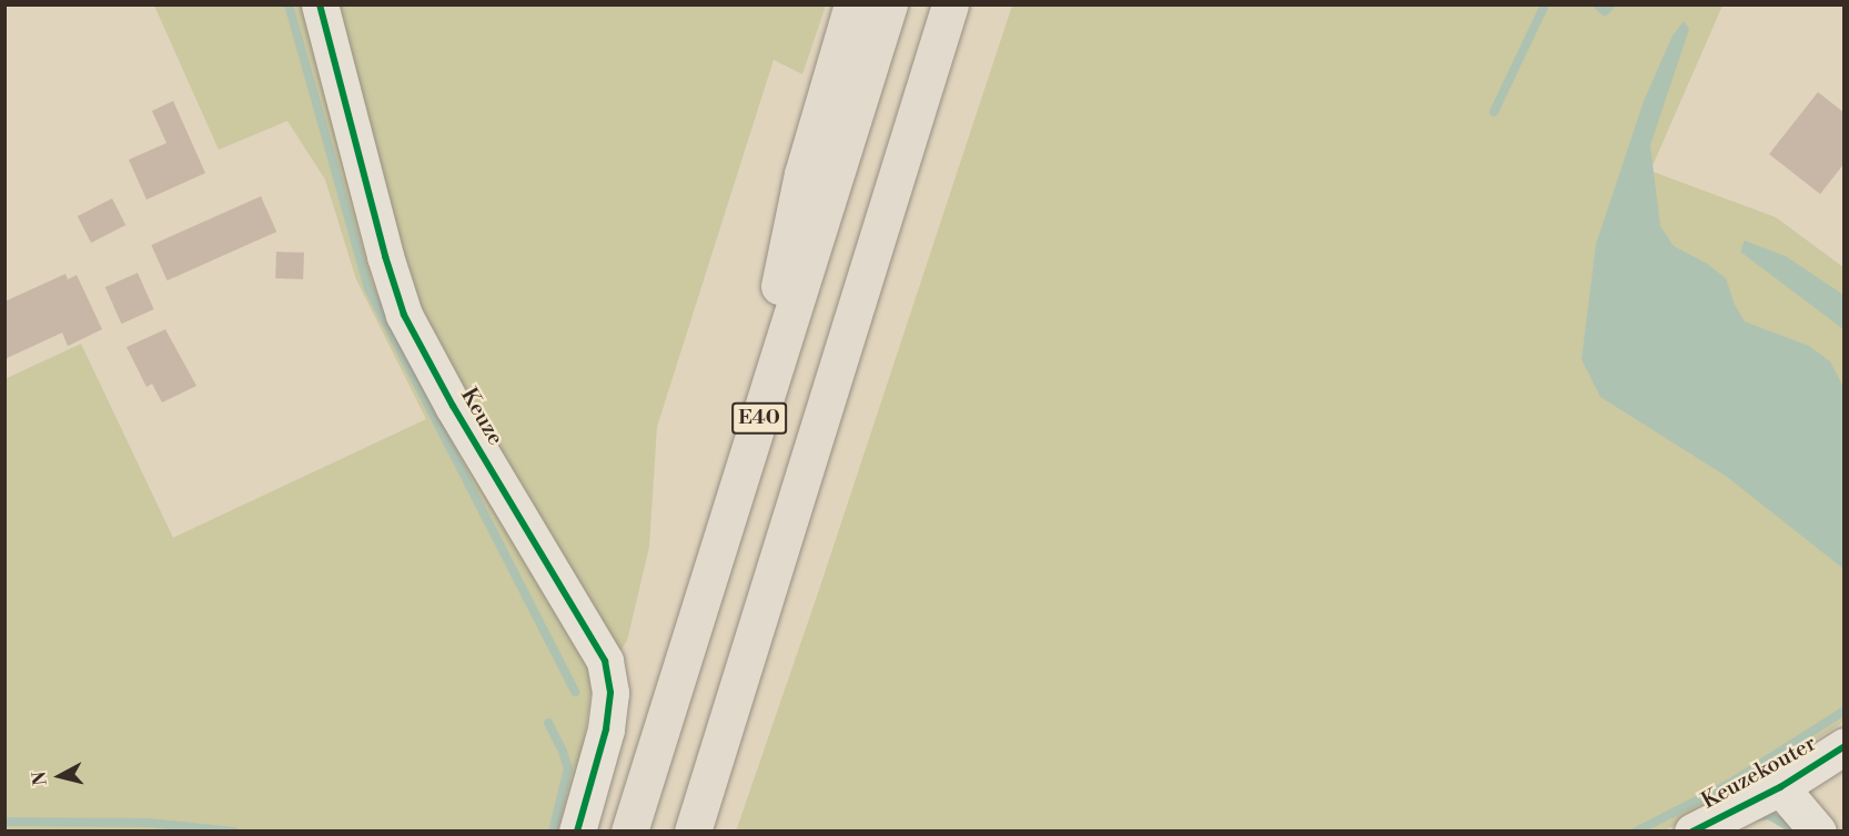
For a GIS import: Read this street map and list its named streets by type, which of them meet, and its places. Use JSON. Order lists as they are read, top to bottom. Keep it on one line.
{"streets":{"highway":["E40"],"street":["Keuze","Keuzekouter"]},"north":"left"}
